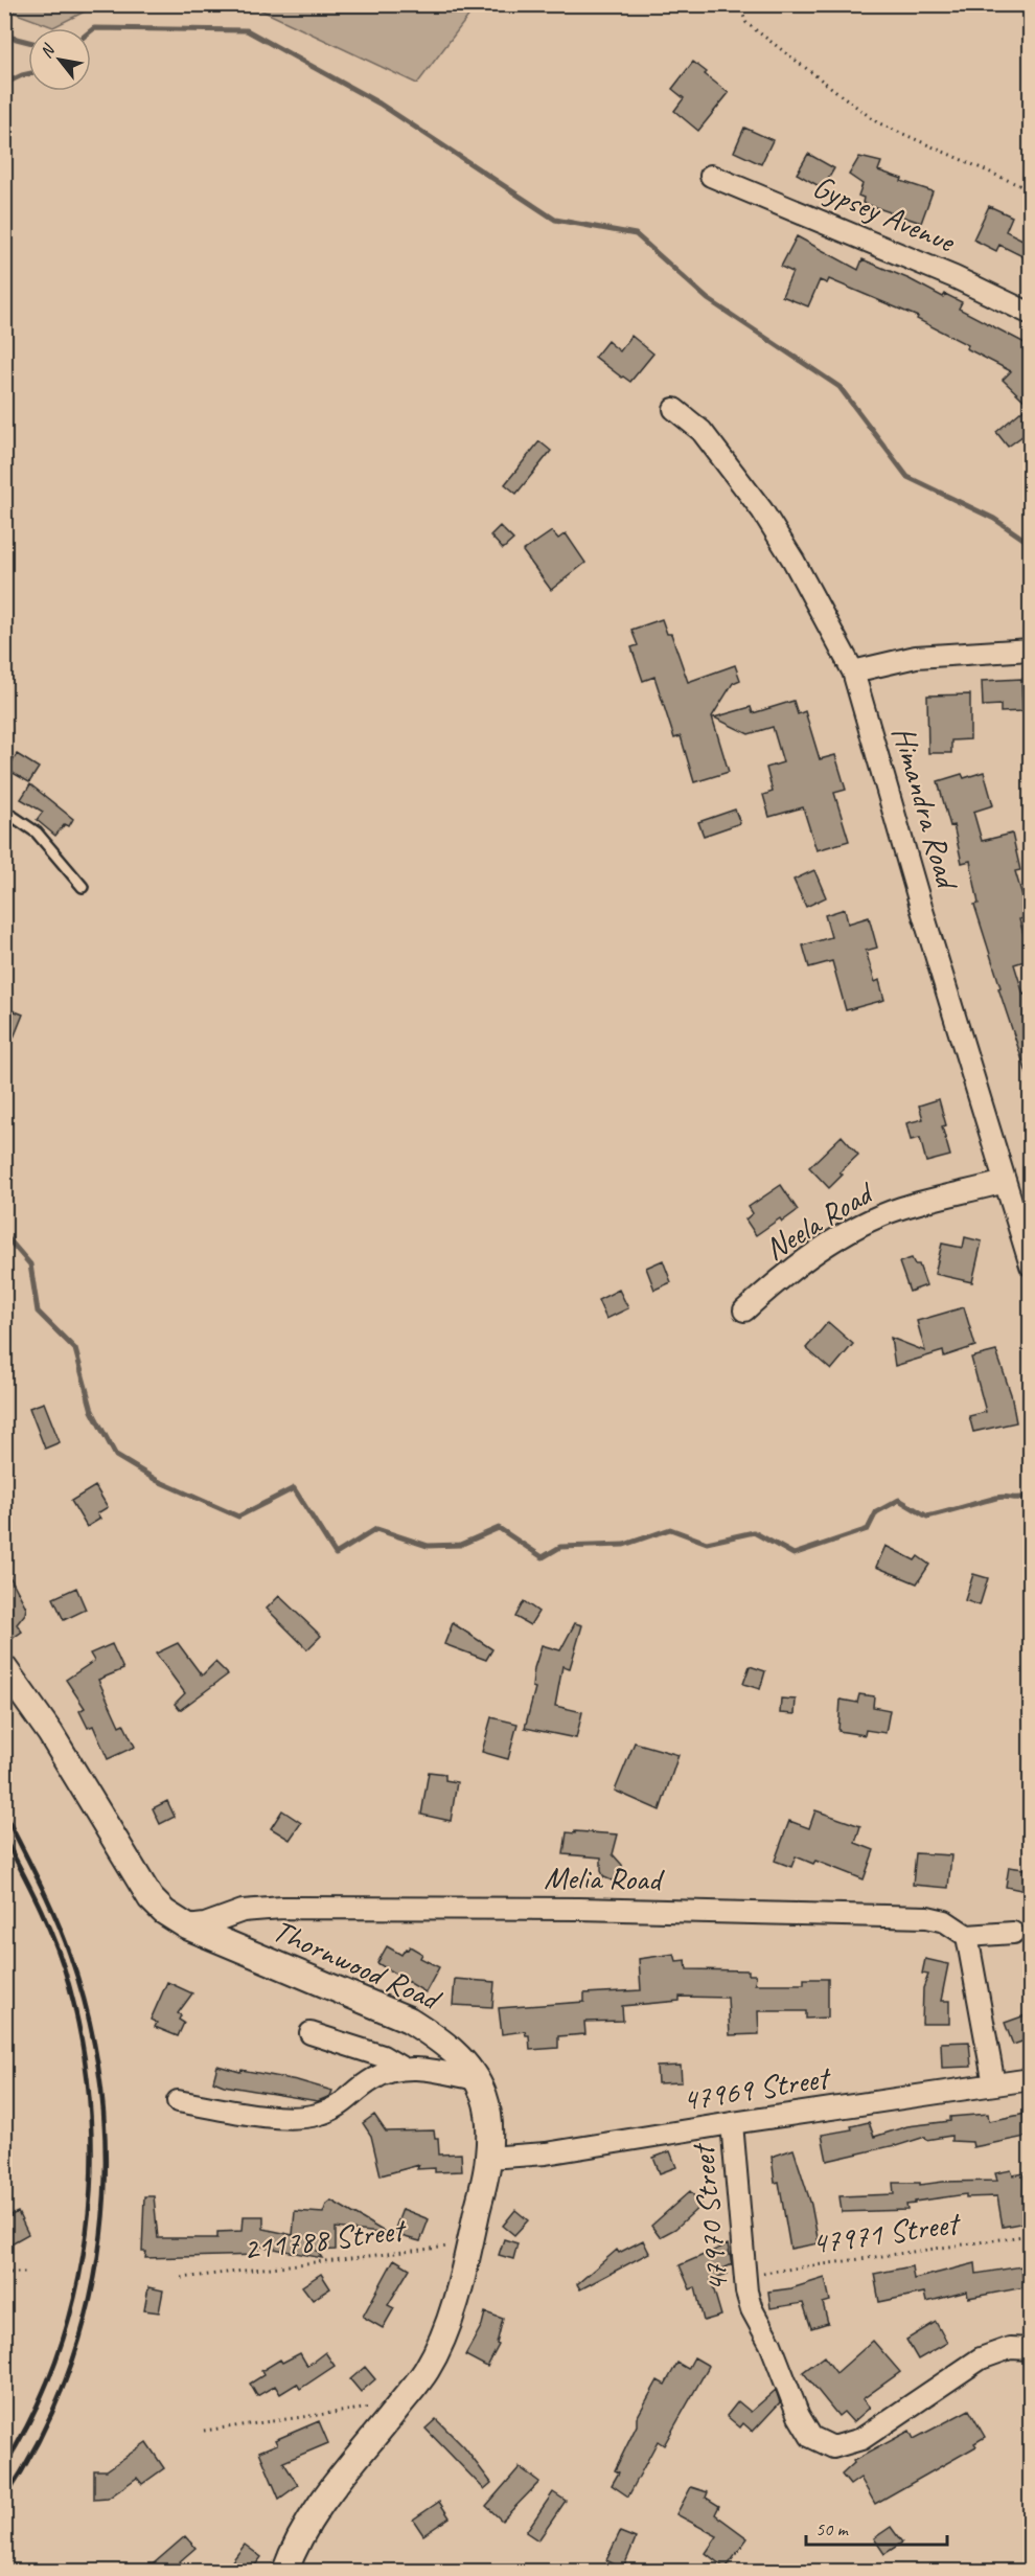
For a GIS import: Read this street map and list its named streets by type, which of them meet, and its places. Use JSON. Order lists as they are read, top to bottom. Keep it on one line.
{"streets":{"street":["Gypsey Avenue","Himandra Road","Neela Road","Melia Road","Thornwood Road","47969 Street","47970 Street"],"path":["47971 Street","211788 Street"]},"crossings":[["Himandra Road","Neela Road"],["Melia Road","Thornwood Road"],["Thornwood Road","47969 Street"],["Thornwood Road","211788 Street"],["47969 Street","47970 Street"],["47970 Street","47971 Street"]],"scale_bar":"50 m","north":"top left"}
